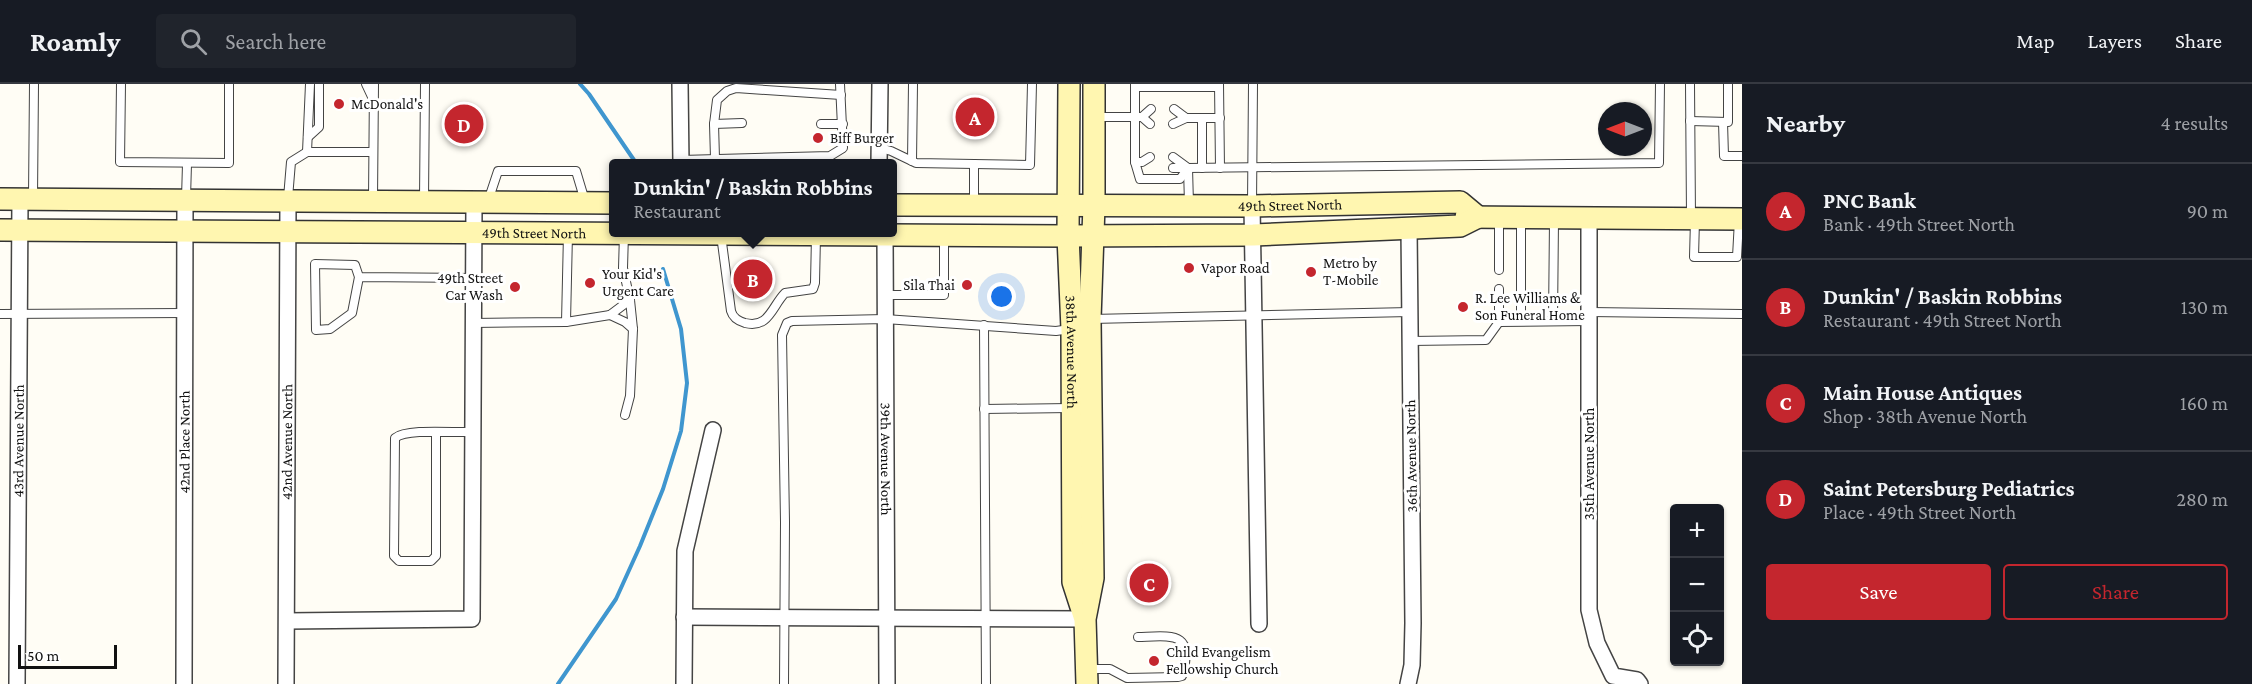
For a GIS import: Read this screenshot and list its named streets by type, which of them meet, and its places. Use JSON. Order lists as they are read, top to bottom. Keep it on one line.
{"streets":{"main road":["49th Street North","38th Avenue North"],"street":["43rd Avenue North","42nd Place North","42nd Avenue North","36th Avenue North","39th Avenue North","35th Avenue North"]},"crossings":[["49th Street North","38th Avenue North"],["49th Street North","43rd Avenue North"],["49th Street North","42nd Place North"],["49th Street North","42nd Avenue North"],["49th Street North","36th Avenue North"],["49th Street North","35th Avenue North"]],"places":["McDonald's","Biff Burger","Vapor Road","Metro by T-Mobile","Your Kid's Urgent Care","Sila Thai","49th Street Car Wash","R. Lee Williams & Son Funeral Home","Child Evangelism Fellowship Church"],"scale_bar":"50 m","north":"left","page":{"header":"Roamly","search":"Search here","nav":["Map","Layers","Share"],"heading":["Nearby","4 results"],"pins":["A","D","B","C"],"popup":["Dunkin' / Baskin Robbins","Restaurant"],"list":[{"mark":"A","name":"PNC Bank","note":"Bank · 49th Street North","value":"90 m"},{"mark":"B","name":"Dunkin' / Baskin Robbins","note":"Restaurant · 49th Street North","value":"130 m"},{"mark":"C","name":"Main House Antiques","note":"Shop · 38th Avenue North","value":"160 m"},{"mark":"D","name":"Saint Petersburg Pediatrics","note":"Place · 49th Street North","value":"280 m"}],"map_buttons":["+","−"],"buttons":["Save","Share"],"scale":"50 m"}}
